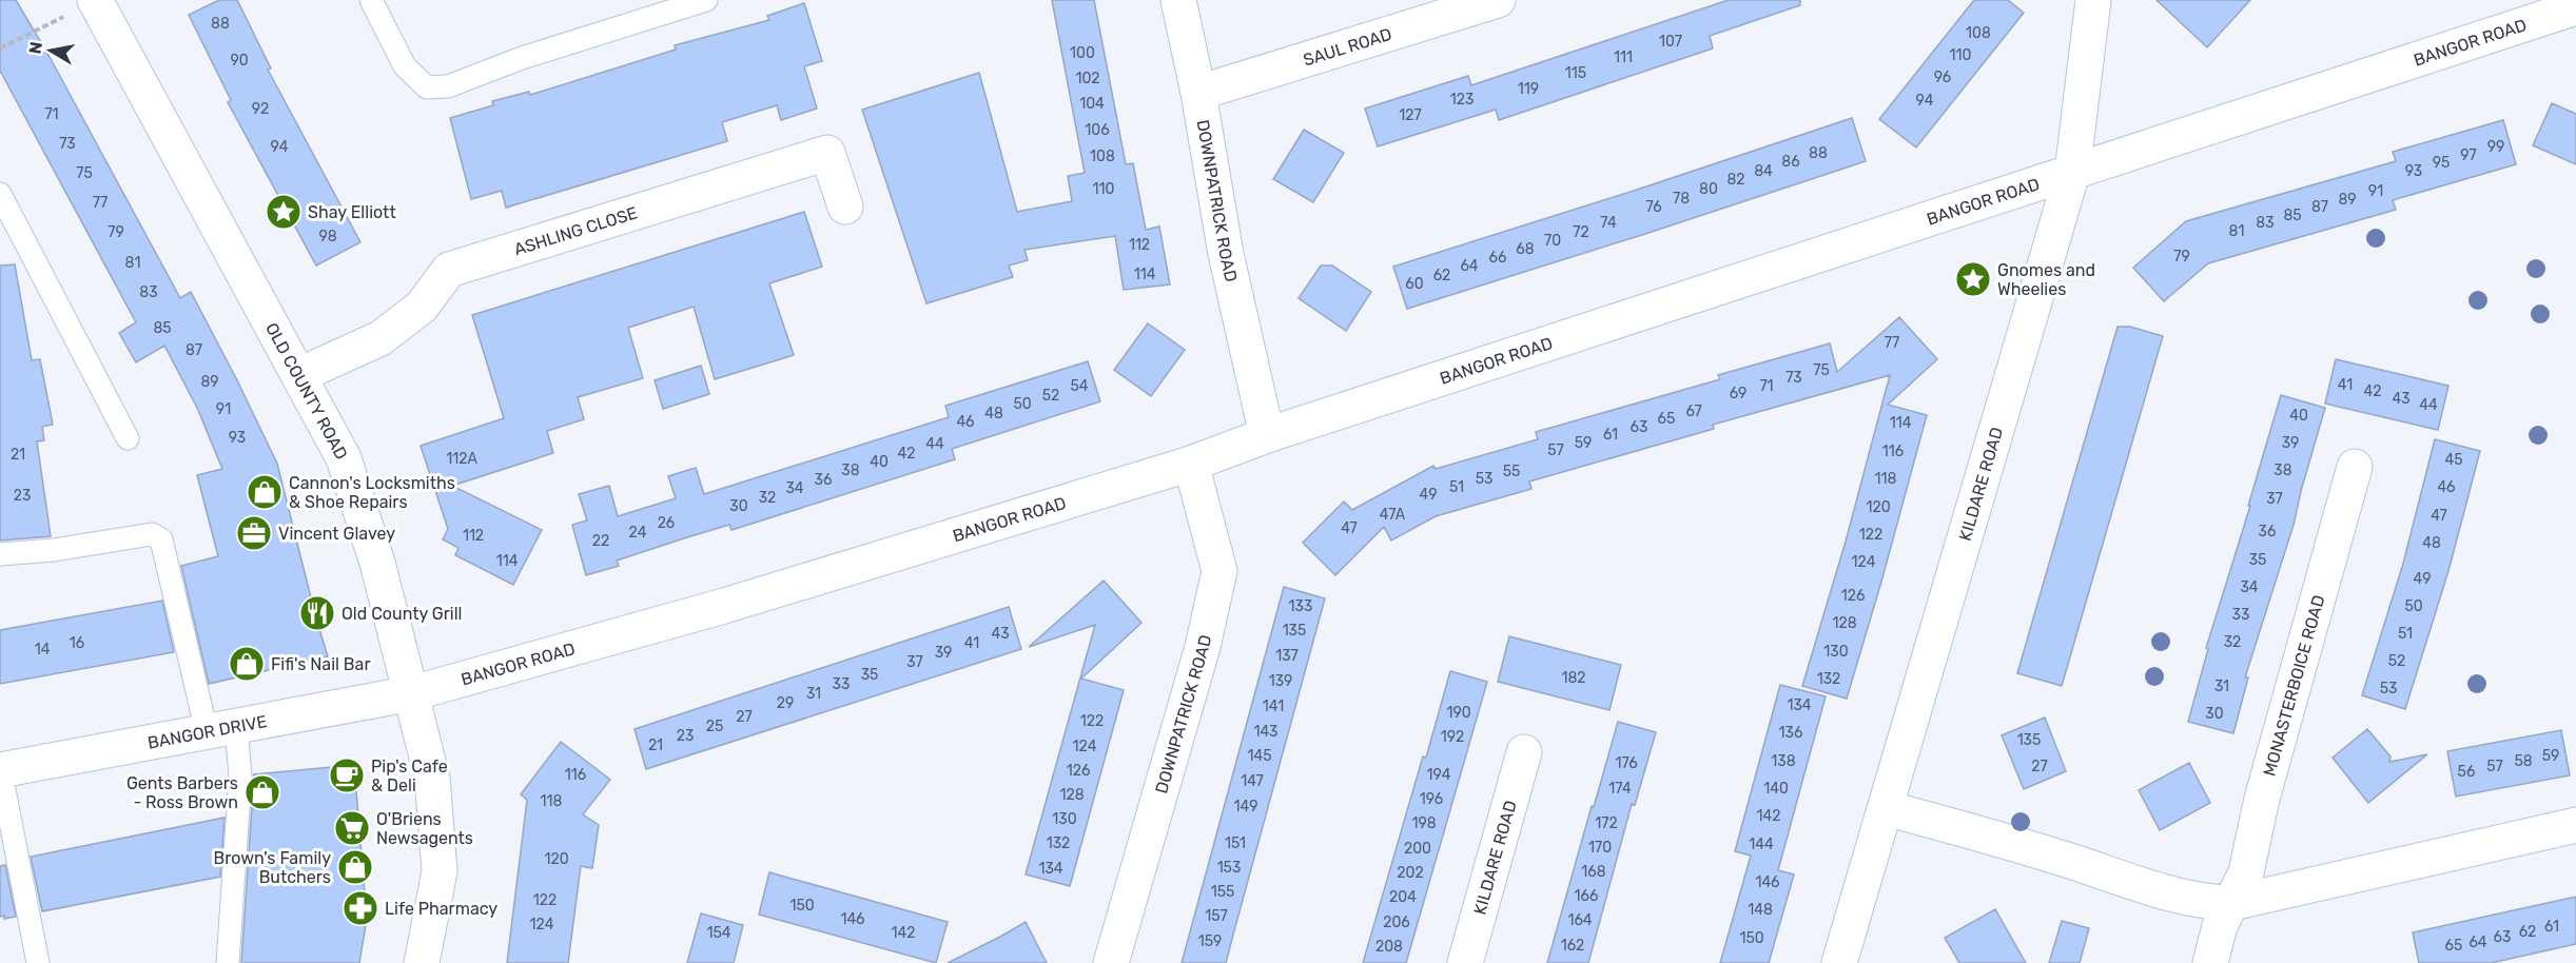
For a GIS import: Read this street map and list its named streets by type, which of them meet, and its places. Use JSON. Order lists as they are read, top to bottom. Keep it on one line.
{"streets":{"street":["BANGOR ROAD","SAUL ROAD","DOWNPATRICK ROAD","ASHLING CLOSE","OLD COUNTY ROAD","KILDARE ROAD","MONASTERBOICE ROAD","BANGOR DRIVE"]},"crossings":[["BANGOR ROAD","DOWNPATRICK ROAD"],["BANGOR ROAD","OLD COUNTY ROAD"],["BANGOR ROAD","KILDARE ROAD"],["BANGOR ROAD","BANGOR DRIVE"],["SAUL ROAD","DOWNPATRICK ROAD"],["ASHLING CLOSE","OLD COUNTY ROAD"],["OLD COUNTY ROAD","BANGOR DRIVE"]],"places":{"place":["Shay Elliott","Gnomes and Wheelies"],"shop":["Cannon's Locksmiths & Shoe Repairs","Fifi's Nail Bar","Gents Barbers - Ross Brown","Brown's Family Butchers"],"office":["Vincent Glavey"],"restaurant":["Old County Grill"],"cafe":["Pip's Cafe & Deli"],"supermarket":["O'Briens Newsagents"],"pharmacy":["Life Pharmacy"]},"house_numbers":["88","108","107","100","110","111","90","115","96","102","119","123","94","104","92","71","127","106","73","94","99","88","97","108","86","95","84","93","75","82","110","80","91","78","89","77","76","87","85","74","83","81","79","72","98","70","112","68","79","66","81","64","114","62","60","83","85","77","87","75","73","89","41","54","71","42","69","52","43","50","44","91","67","48","40","65","46","114","63","61","93","59","39","44","57","116","42","21","112A","45","40","38","38","55","53","118","36","51","46","34","49","23","32","37","30","120","47A","47","26","47","36","24","122","112","22","48","35","114","124","49","34","126","133","50","33","128","135","43","51","32","16","41","14","130","39","137","52","37","35","182","132","139","33","31","53","31","29","134","141","190","30","27","122","25","143","136","23","192","135","21","124","145","59","138","58","176","27","57","126","56","116","194","147","174","140","128","196","118","149","142","130","198","172","132","151","144","170","200","120","153","134","168","202","146","155","166","204","122","150","148","157","146","164","206","124","61","62","154","142","63","150","159","64","162","65","208"],"north":"left"}
